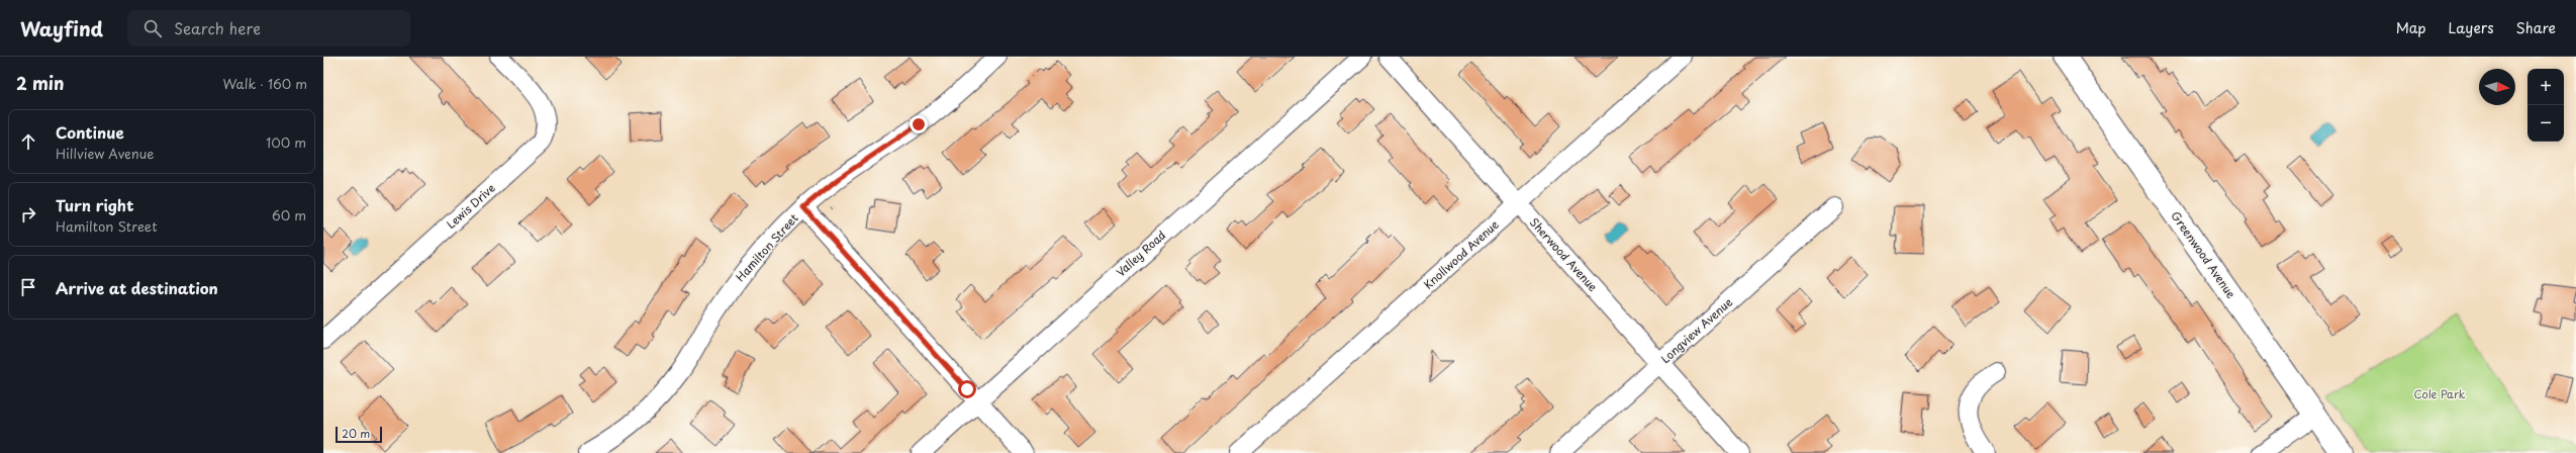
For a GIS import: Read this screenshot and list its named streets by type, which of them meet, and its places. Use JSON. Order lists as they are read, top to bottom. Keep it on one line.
{"streets":{"street":["Lewis Drive","Hamilton Street","Valley Road","Knollwood Avenue","Sherwood Avenue","Greenwood Avenue","Longview Avenue"]},"crossings":[["Knollwood Avenue","Sherwood Avenue"],["Sherwood Avenue","Longview Avenue"]],"parks":["Cole Park"],"scale_bar":"20 m","north":"right","page":{"header":"Wayfind","search":"Search here","nav":["Map","Layers","Share"],"heading":["2 min","Walk · 160 m"],"map_buttons":["+","−"],"list":[["Continue","Hillview Avenue","100 m"],["Turn right","Hamilton Street","60 m"],"Arrive at destination"],"scale":"20 m"}}
